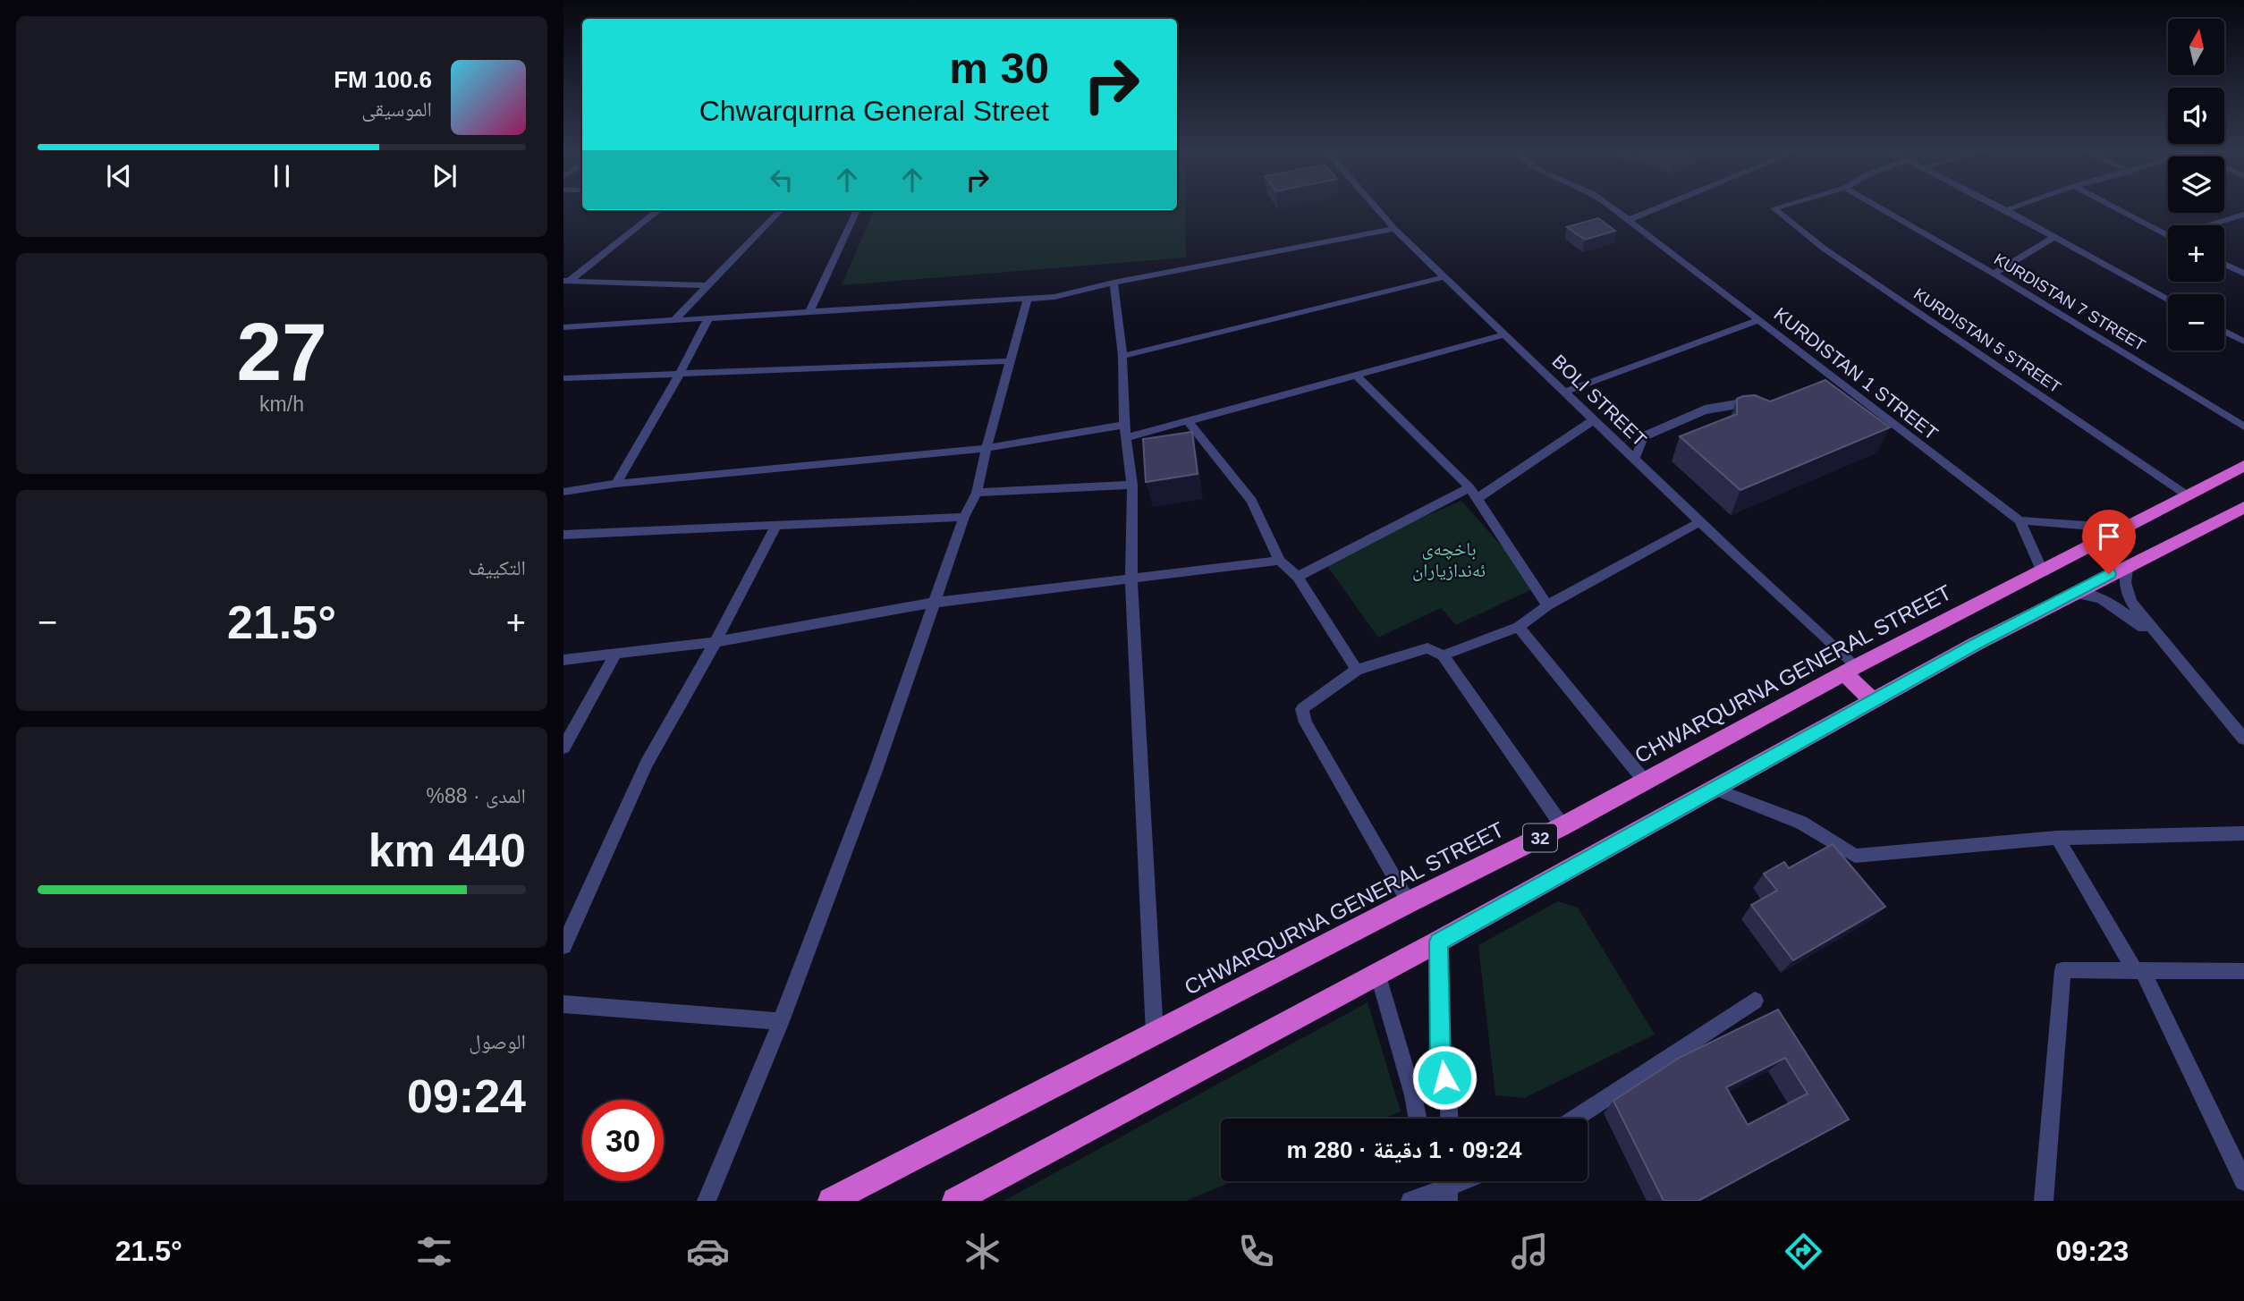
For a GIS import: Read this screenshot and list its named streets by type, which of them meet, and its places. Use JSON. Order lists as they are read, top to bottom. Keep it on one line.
{"streets":{"highway":["CHWARQURNA GENERAL STREET","32"],"street":["KURDISTAN 7 STREET","KURDISTAN 5 STREET","KURDISTAN 1 STREET","BOLI STREET"]},"crossings":[["KURDISTAN 5 STREET","CHWARQURNA GENERAL STREET"],["KURDISTAN 1 STREET","CHWARQURNA GENERAL STREET"],["BOLI STREET","CHWARQURNA GENERAL STREET"]],"parks":["باخچەی ئەندازیاران"],"north":"top","page":{"map_buttons":["+","−"],"turn":["30 m","Chwarqurna General Street"],"song":["100.6 FM","الموسيقى"],"tile":[["27","km/h"],"التكييف",["المدى · 88%","440 km"],["الوصول","09:24"]],"heat":["−","21.5°","+"],"limit":"30","trip":"09:24 · 1 دقيقة · 280 m","tabs":["09:23","21.5°"]}}
